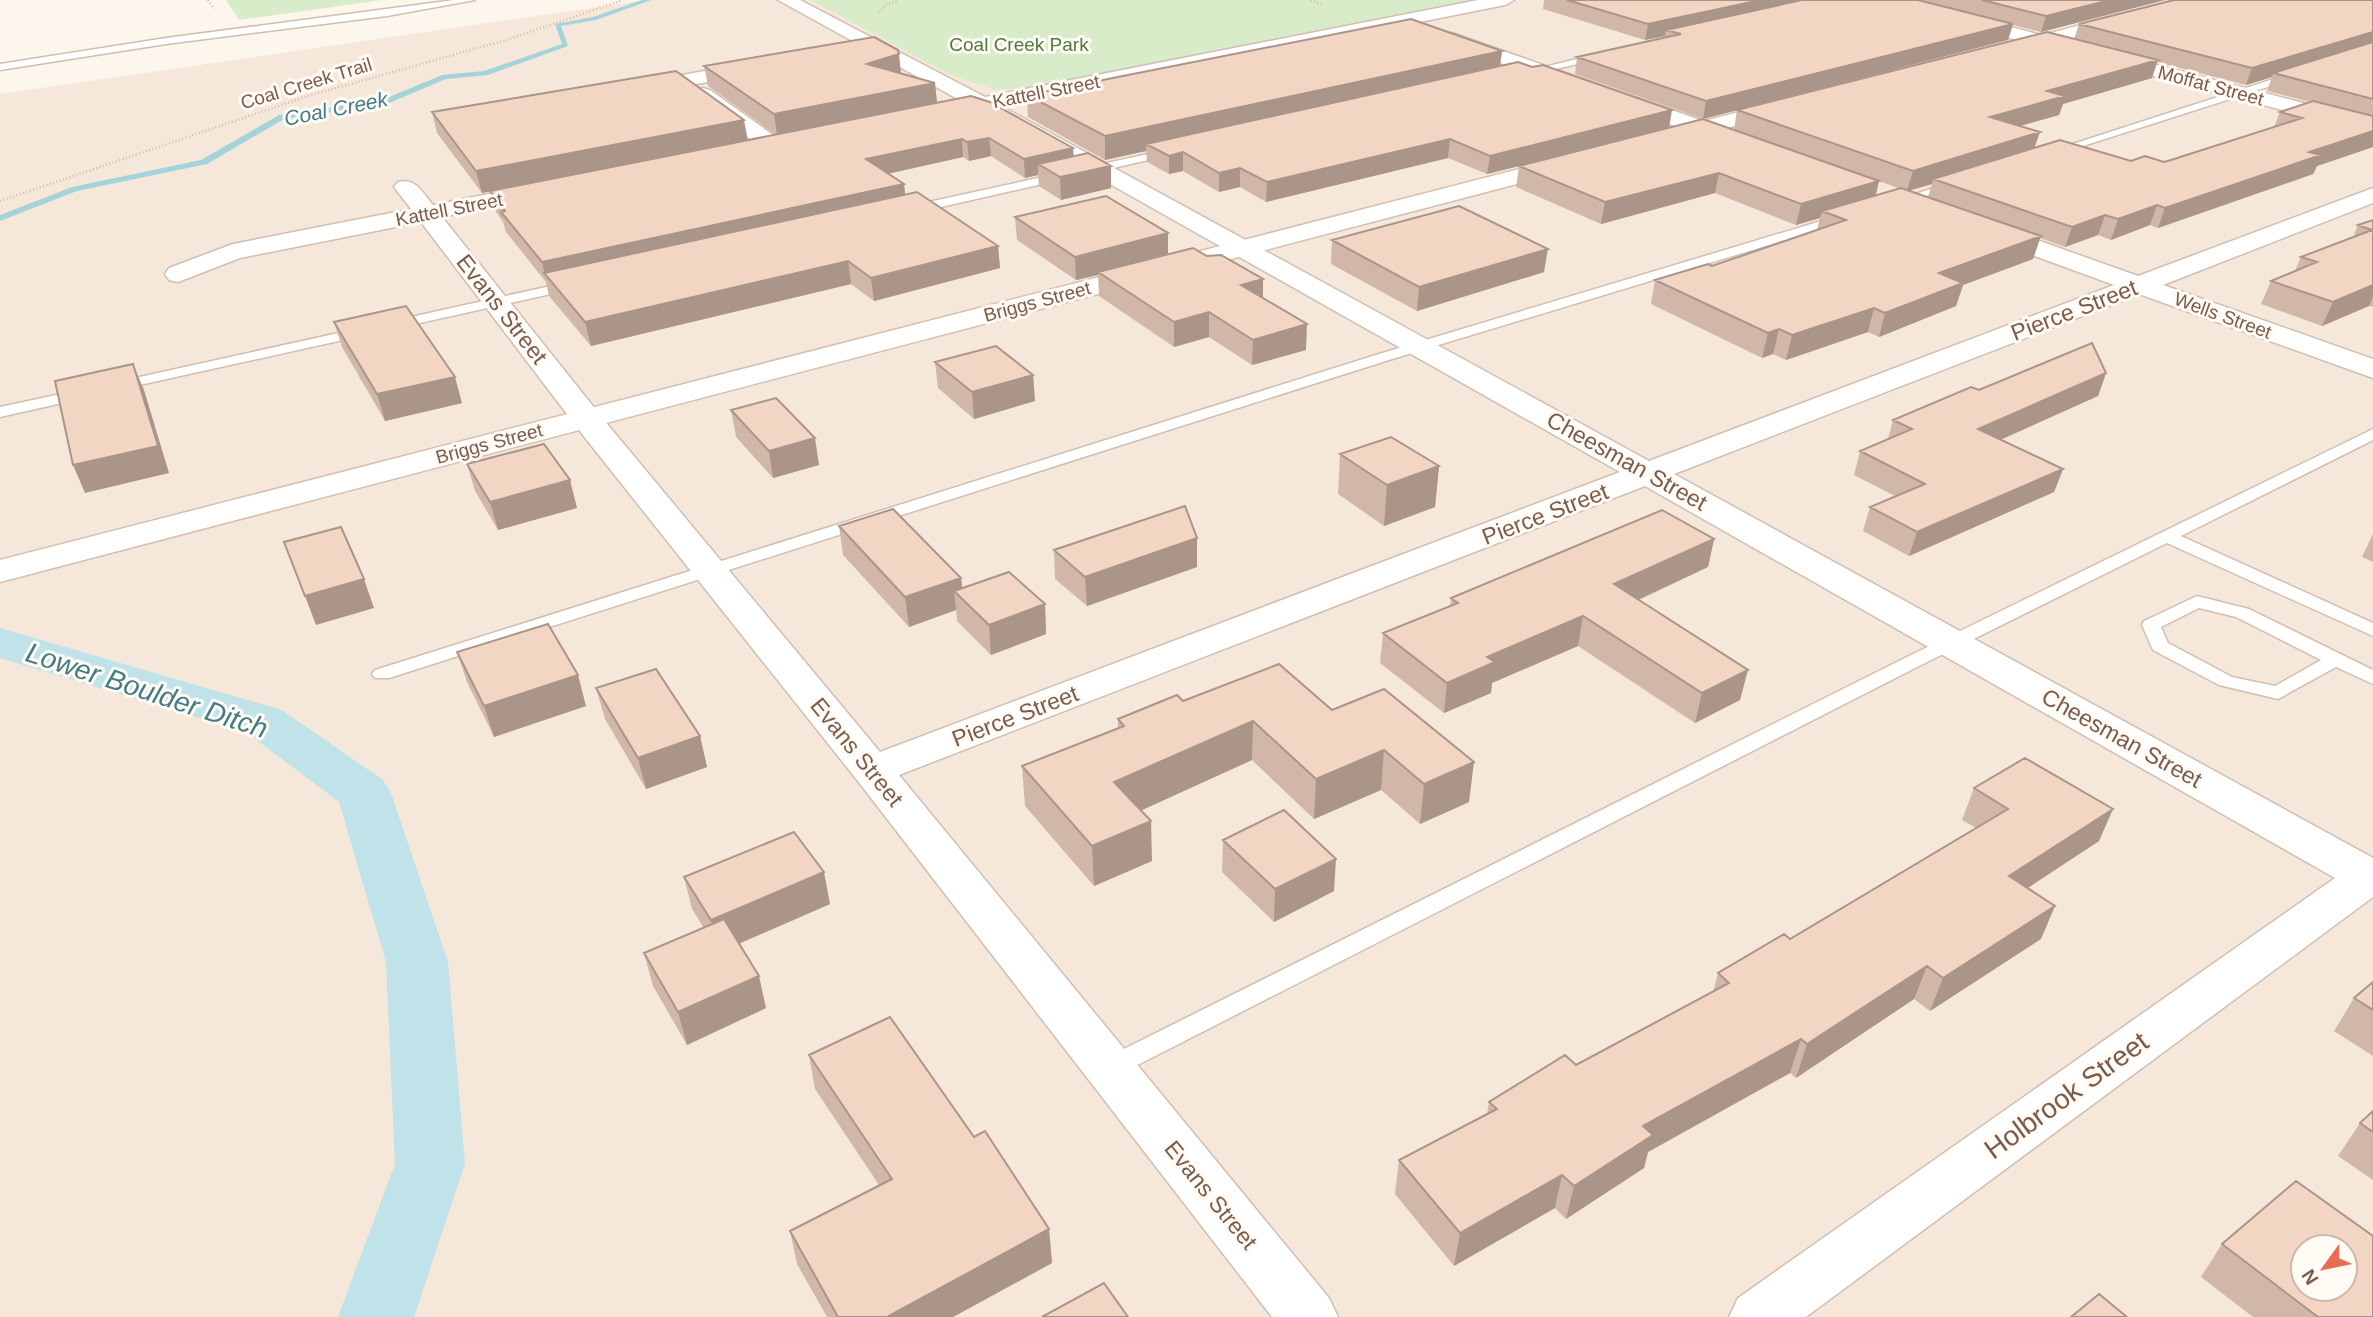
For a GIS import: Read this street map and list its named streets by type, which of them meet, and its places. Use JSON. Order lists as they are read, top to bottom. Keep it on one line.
{"streets":{"street":["Moffat Street","Kattell Street","Briggs Street","Evans Street","Pierce Street","Wells Street","Cheesman Street","Holbrook Street"],"path":["Coal Creek Trail"]},"crossings":[["Kattell Street","Evans Street"],["Kattell Street","Cheesman Street"],["Briggs Street","Evans Street"],["Briggs Street","Cheesman Street"],["Evans Street","Pierce Street"],["Pierce Street","Wells Street"],["Pierce Street","Cheesman Street"],["Cheesman Street","Holbrook Street"]],"water":["Coal Creek","Lower Boulder Ditch"],"parks":["Coal Creek Park"],"north":"bottom left"}
